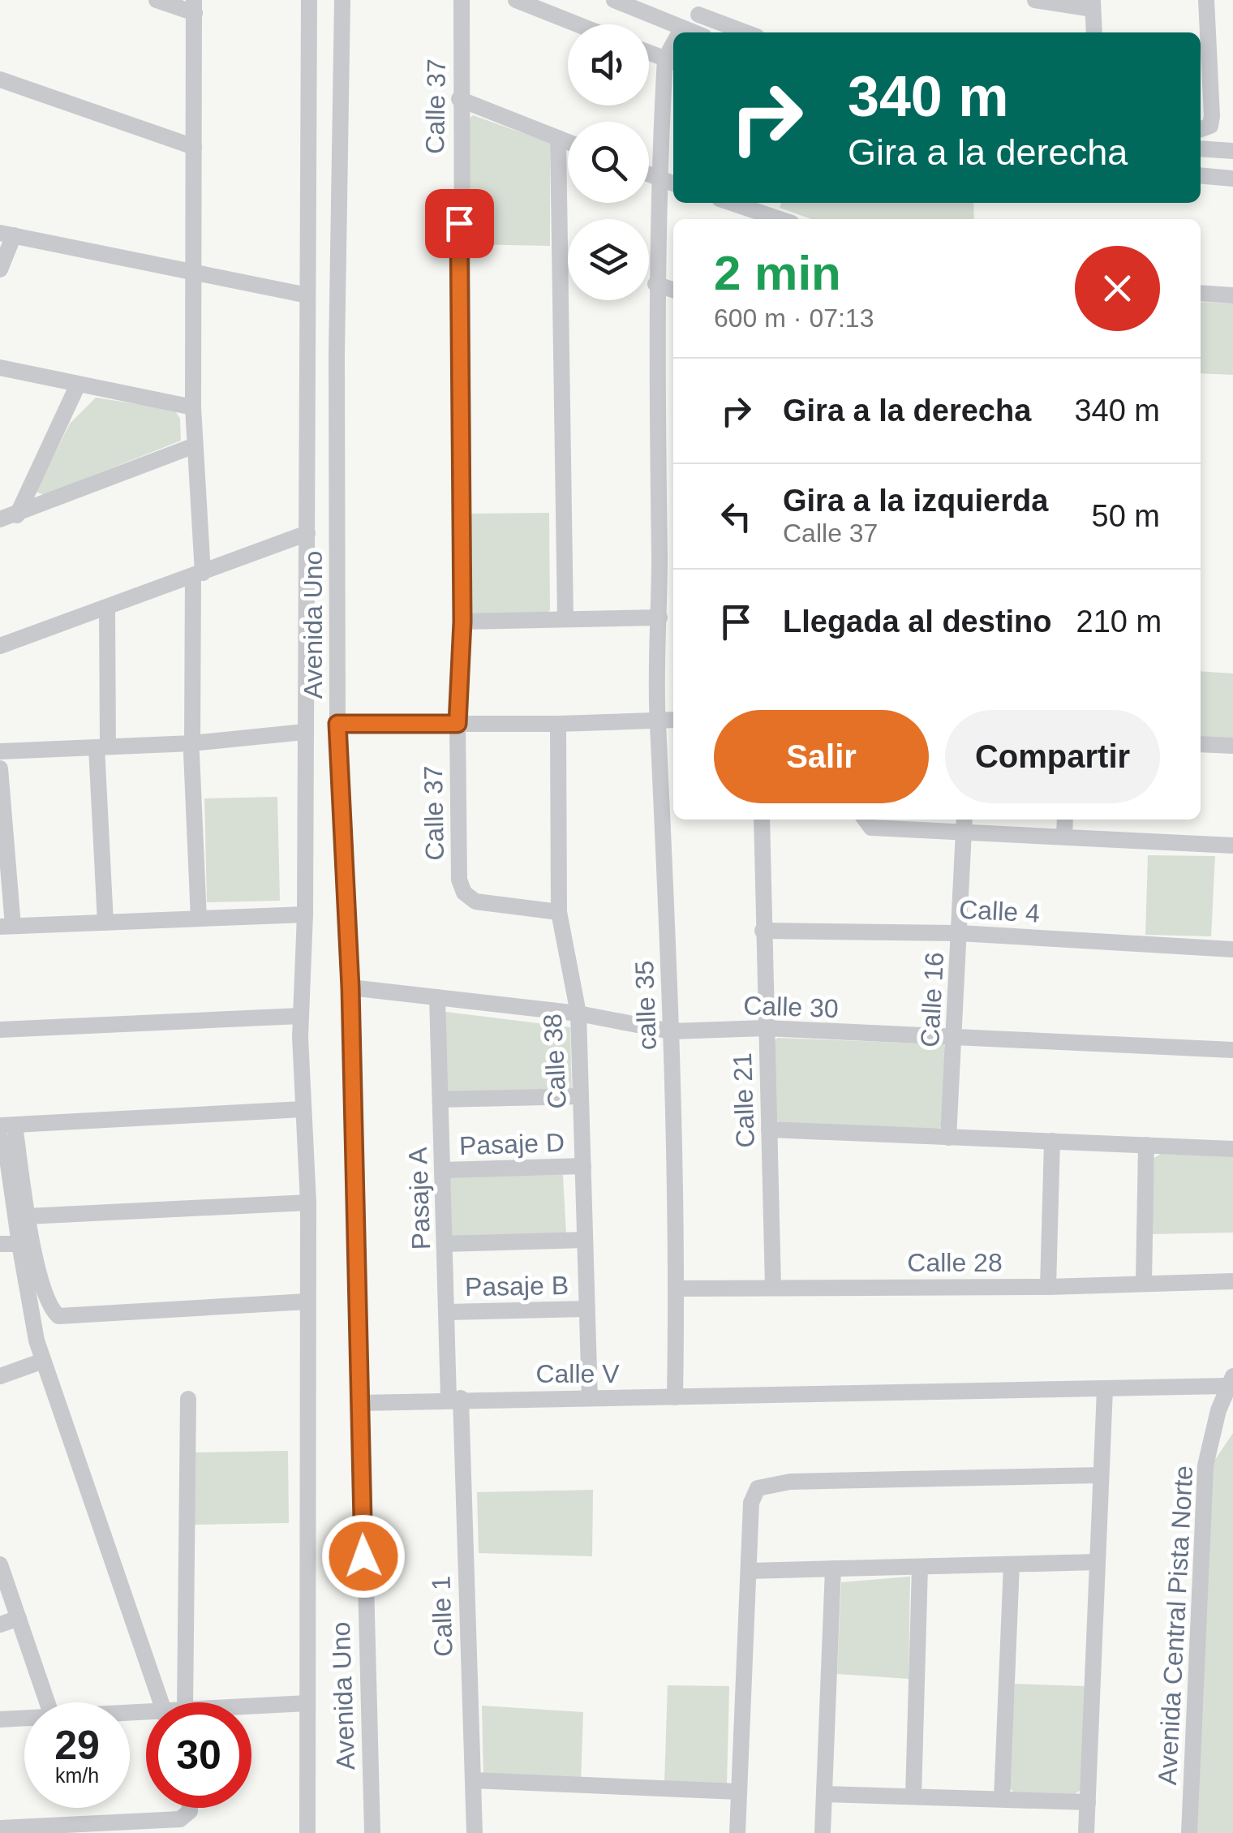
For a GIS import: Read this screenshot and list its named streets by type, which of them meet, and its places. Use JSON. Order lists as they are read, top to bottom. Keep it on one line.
{"streets":{"street":["Calle 37","Avenida Uno","Calle 4","Calle 16","calle 35","Calle 30","Calle 38","Calle 21","Pasaje D","Pasaje A","Calle 28","Pasaje B","Calle V","Calle 1","Avenida Central Pista Norte"]},"crossings":[["Calle 37","Calle 38"],["Avenida Uno","Calle 30"],["Avenida Uno","Calle V"],["Calle 4","Calle 16"],["Calle 4","Calle 21"],["Calle 16","Calle 30"],["calle 35","Calle 30"],["calle 35","Calle 28"],["Calle 30","Calle 38"],["Calle 30","Calle 21"],["Calle 30","Pasaje A"],["Calle 38","Pasaje D"],["Calle 38","Pasaje B"],["Calle 38","Calle V"],["Calle 21","Calle 28"],["Pasaje D","Pasaje A"],["Pasaje A","Pasaje B"],["Pasaje A","Calle V"],["Pasaje A","Calle 1"],["Calle V","Calle 1"],["Calle V","Avenida Central Pista Norte"]],"page":{"turn":["340 m","Gira a la derecha"],"heading":["2 min","600 m · 07:13"],"list":[{"name":"Gira a la derecha","value":"340 m"},{"name":"Gira a la izquierda","note":"Calle 37","value":"50 m"},{"name":"Llegada al destino","value":"210 m"}],"buttons":["Salir","Compartir"],"speed":"29 km/h","limit":"30"}}
